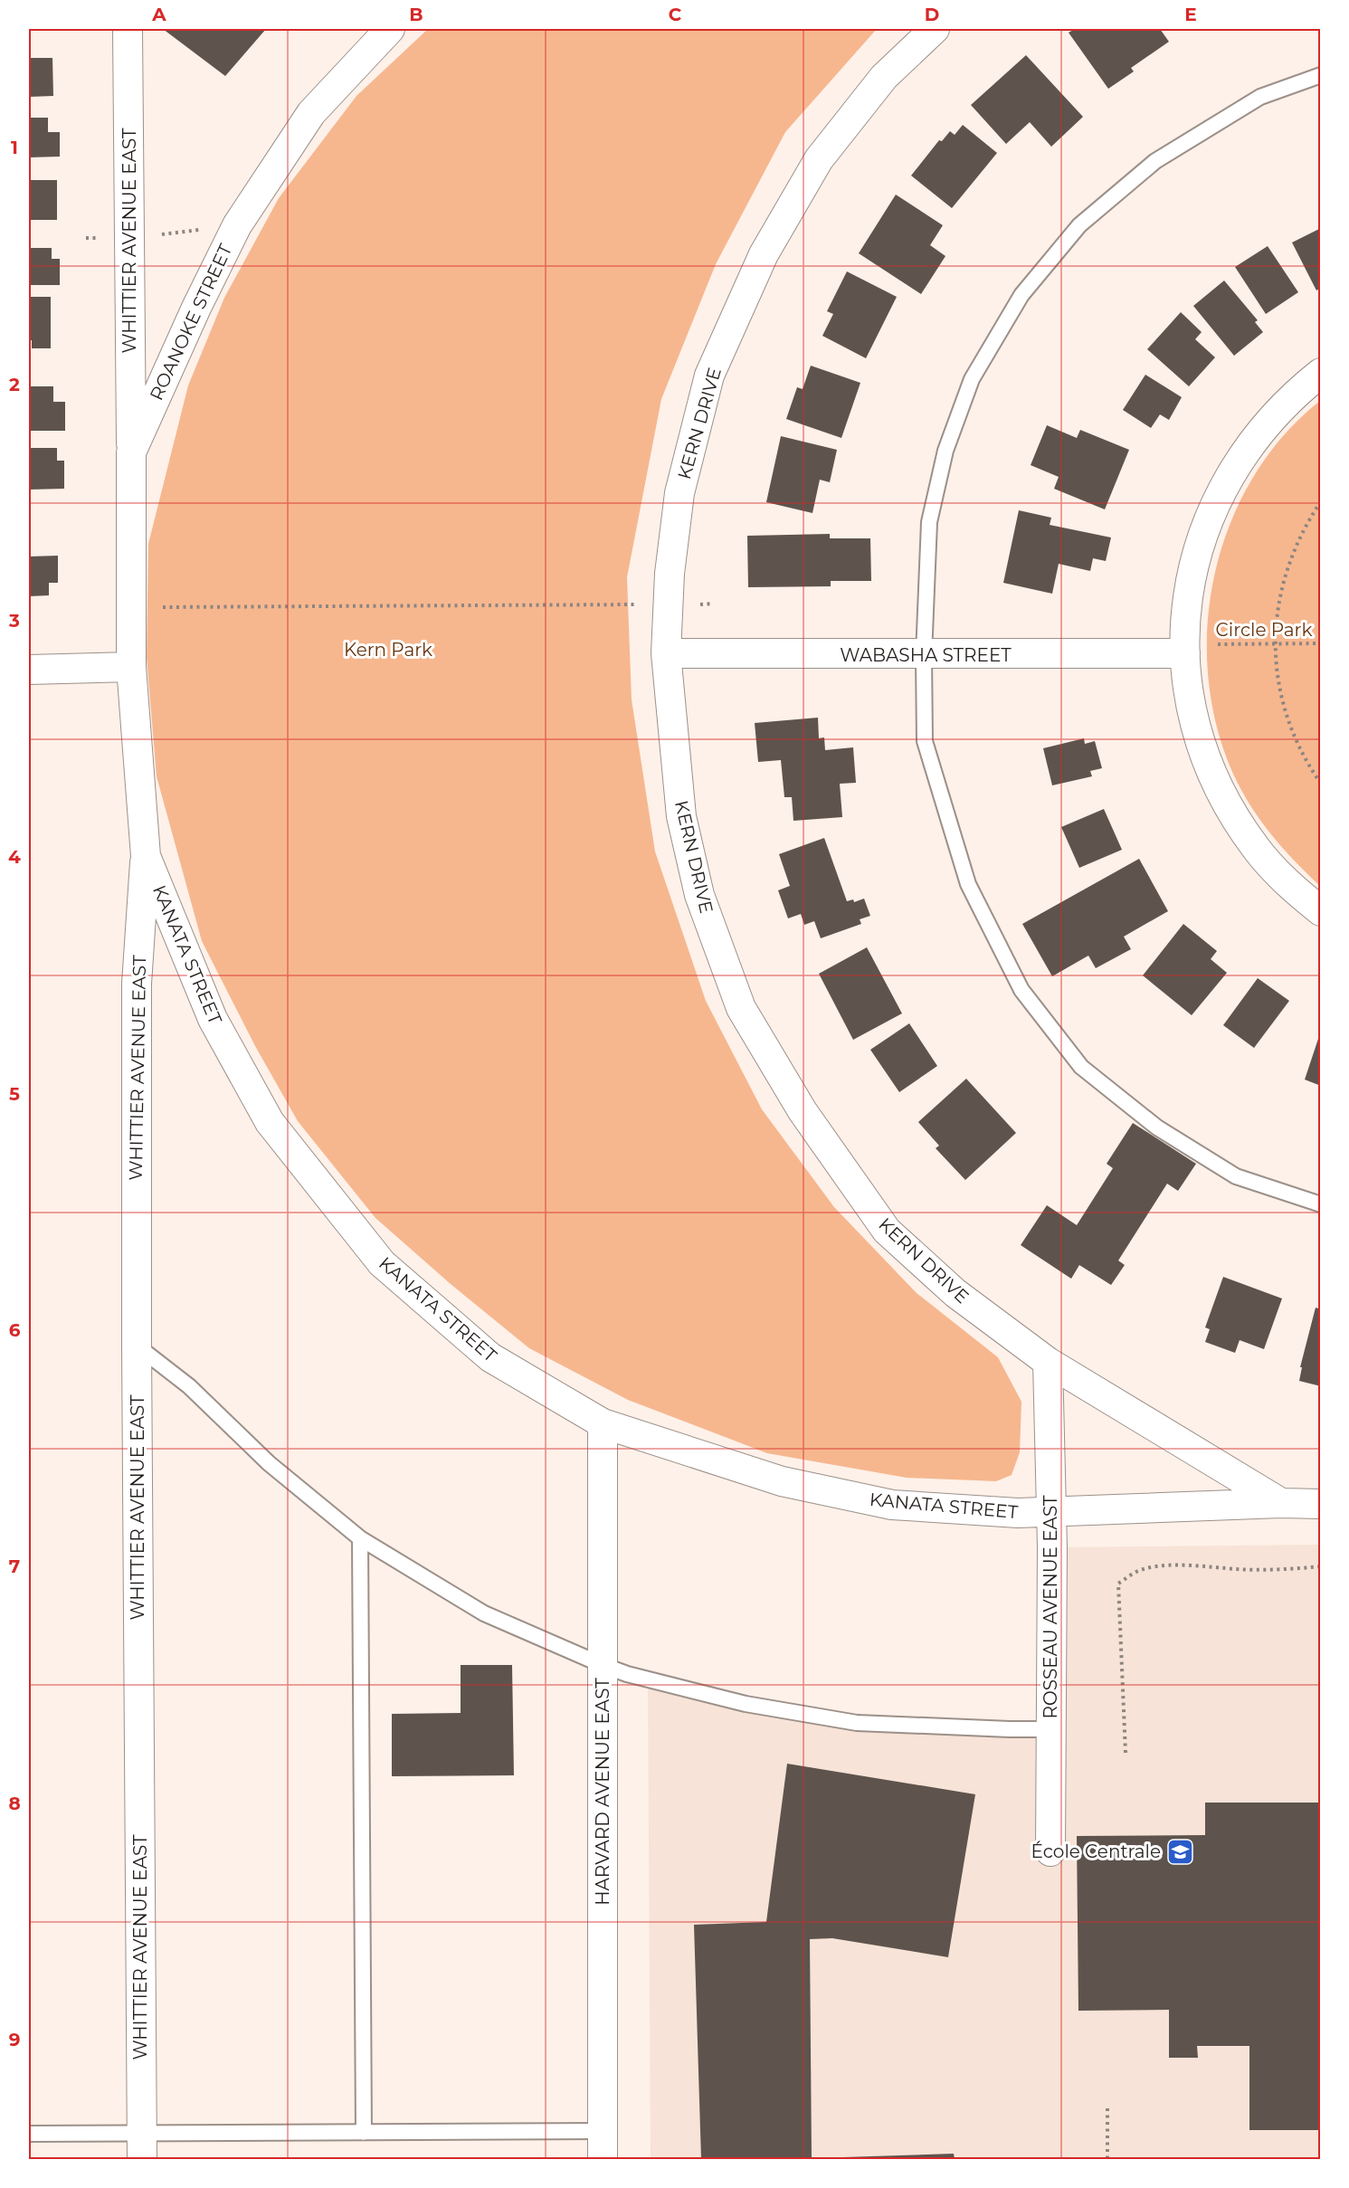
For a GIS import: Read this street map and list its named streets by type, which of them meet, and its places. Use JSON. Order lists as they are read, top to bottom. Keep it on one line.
{"streets":{"street":["WHITTIER AVENUE EAST","ROANOKE STREET","KERN DRIVE","WABASHA STREET","KANATA STREET","ROSSEAU AVENUE EAST","HARVARD AVENUE EAST"]},"crossings":[["WHITTIER AVENUE EAST","ROANOKE STREET"],["WHITTIER AVENUE EAST","KANATA STREET"],["ROANOKE STREET","KANATA STREET"],["KERN DRIVE","WABASHA STREET"],["KERN DRIVE","KANATA STREET"],["KERN DRIVE","ROSSEAU AVENUE EAST"],["KANATA STREET","ROSSEAU AVENUE EAST"],["KANATA STREET","HARVARD AVENUE EAST"]],"parks":["Circle Park","Kern Park"],"places":{"school or university":["École Centrale"]},"grid":{"columns":["A","B","C","D","E"],"rows":["1","2","3","4","5","6","7","8","9"]}}
